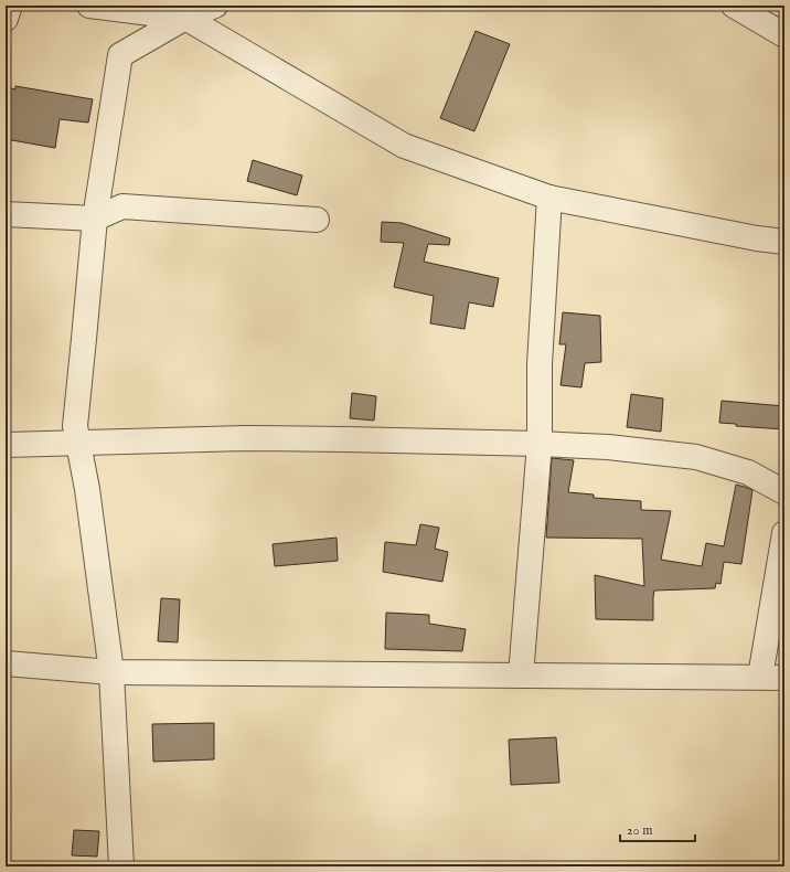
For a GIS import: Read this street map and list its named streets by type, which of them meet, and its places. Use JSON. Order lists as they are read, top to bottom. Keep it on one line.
{"scale_bar":"20 m"}
